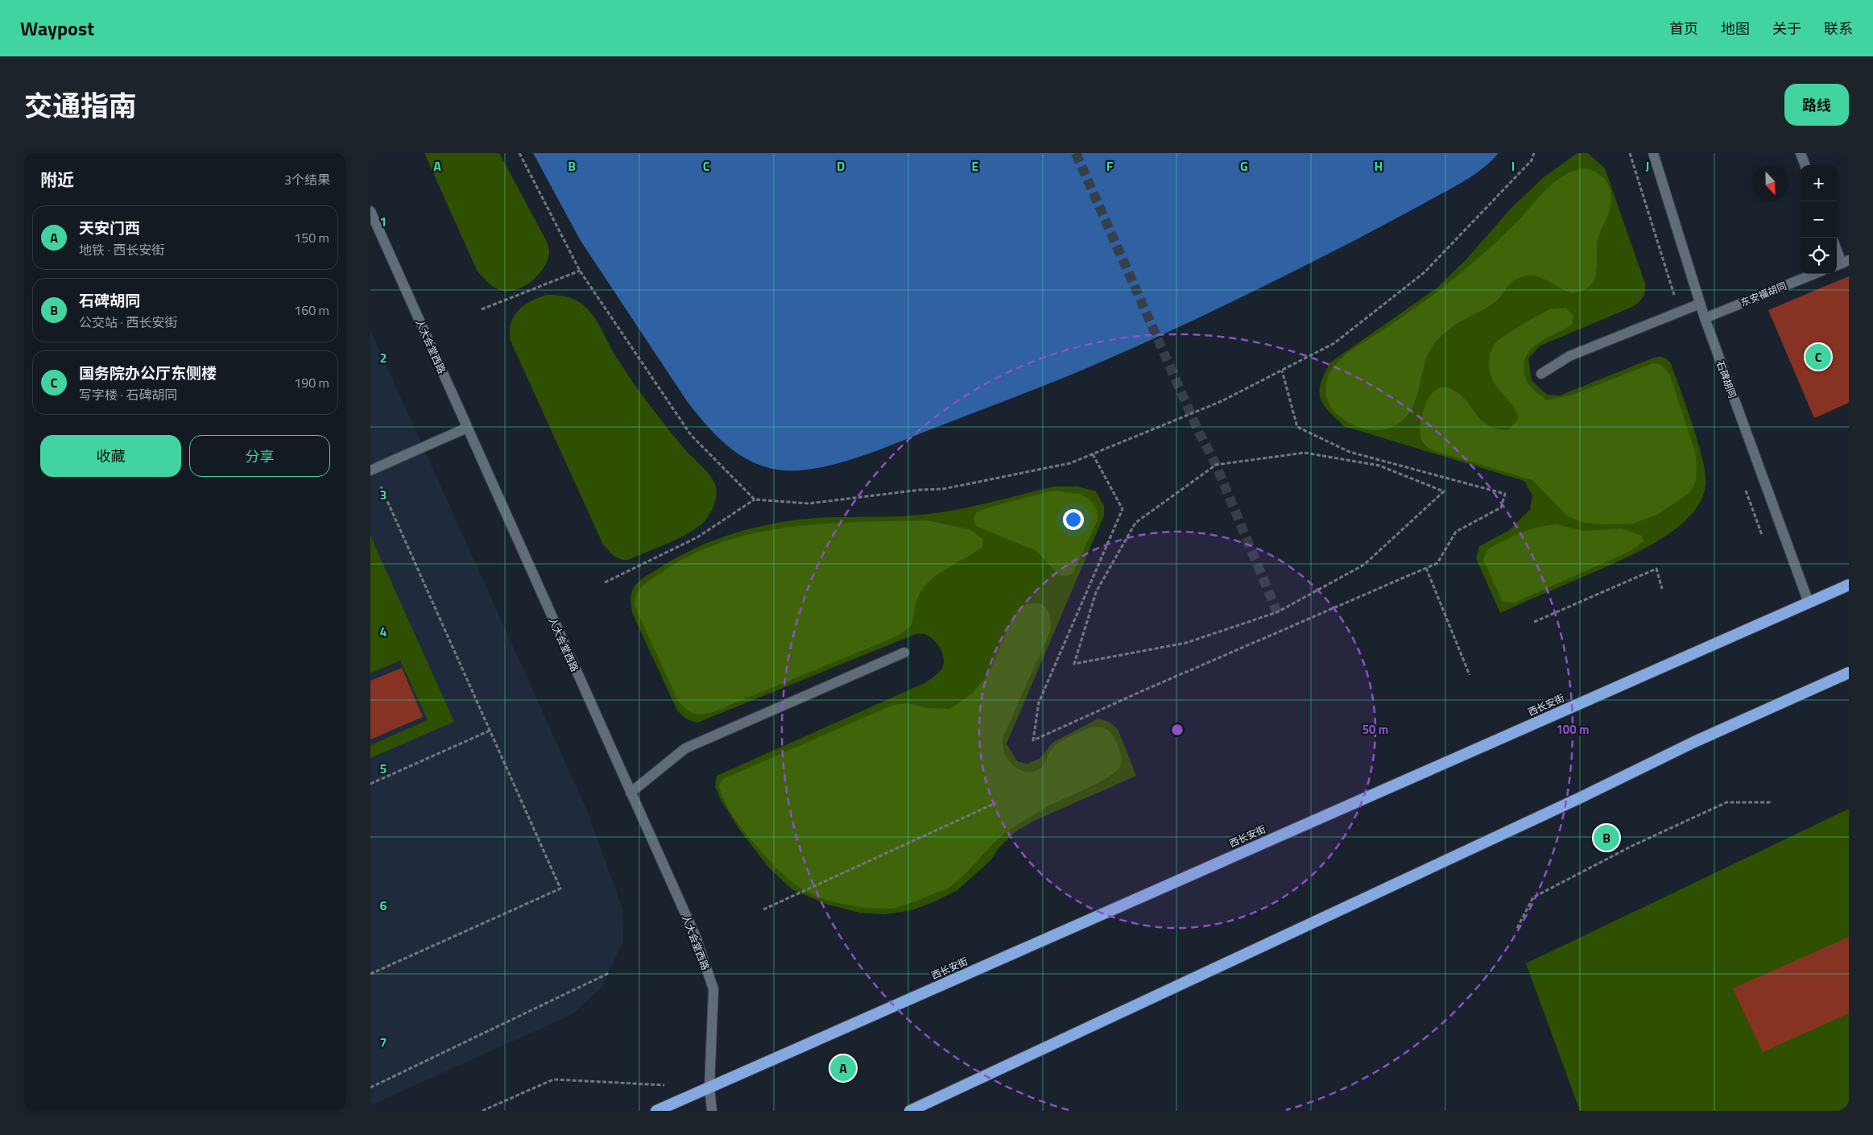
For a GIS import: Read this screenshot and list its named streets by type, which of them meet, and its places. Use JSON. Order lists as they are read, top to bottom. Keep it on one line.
{"streets":{"highway":["西长安街"],"street":["东安福胡同","人大会堂西路","石碑胡同"]},"crossings":[["东安福胡同","石碑胡同"],["人大会堂西路","西长安街"],["石碑胡同","西长安街"]],"north":"bottom","page":{"header":"Waypost","nav":["首页","地图","关于","联系"],"title":"交通指南","buttons":["路线",["收藏","分享"]],"heading":["附近","3个结果"],"map_buttons":["+","−"],"list":[{"mark":"A","name":"天安门西","note":"地铁 · 西长安街","value":"150 m"},{"mark":"B","name":"石碑胡同","note":"公交站 · 西长安街","value":"160 m"},{"mark":"C","name":"国务院办公厅东侧楼","note":"写字楼 · 石碑胡同","value":"190 m"}],"pins":["C","B","A"]},"grid":{"columns":["A","B","C","D","E","F","G","H","I","J"],"rows":["1","2","3","4","5","6","7"]},"rings":["50 m","100 m"]}
